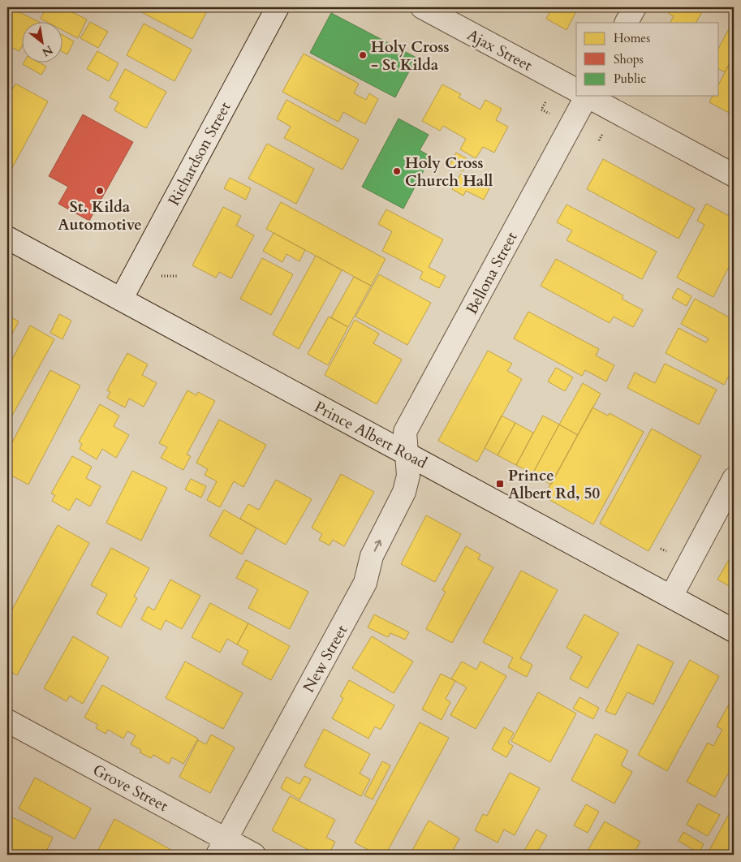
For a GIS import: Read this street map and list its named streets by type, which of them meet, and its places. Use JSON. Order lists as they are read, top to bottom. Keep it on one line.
{"streets":{"street":["Ajax Street","Richardson Street","Bellona Street","Prince Albert Road","New Street","Grove Street"]},"crossings":[["Richardson Street","Prince Albert Road"],["Bellona Street","Prince Albert Road"],["Bellona Street","New Street"],["Prince Albert Road","New Street"],["New Street","Grove Street"]],"one_way":["New Street"],"places":{"other":["Holy Cross - St Kilda","Holy Cross Church Hall","St. Kilda Automotive"],"transit":["Prince Albert Rd, 50"]},"legend":["Homes","Shops","Public"],"north":"bottom right"}
